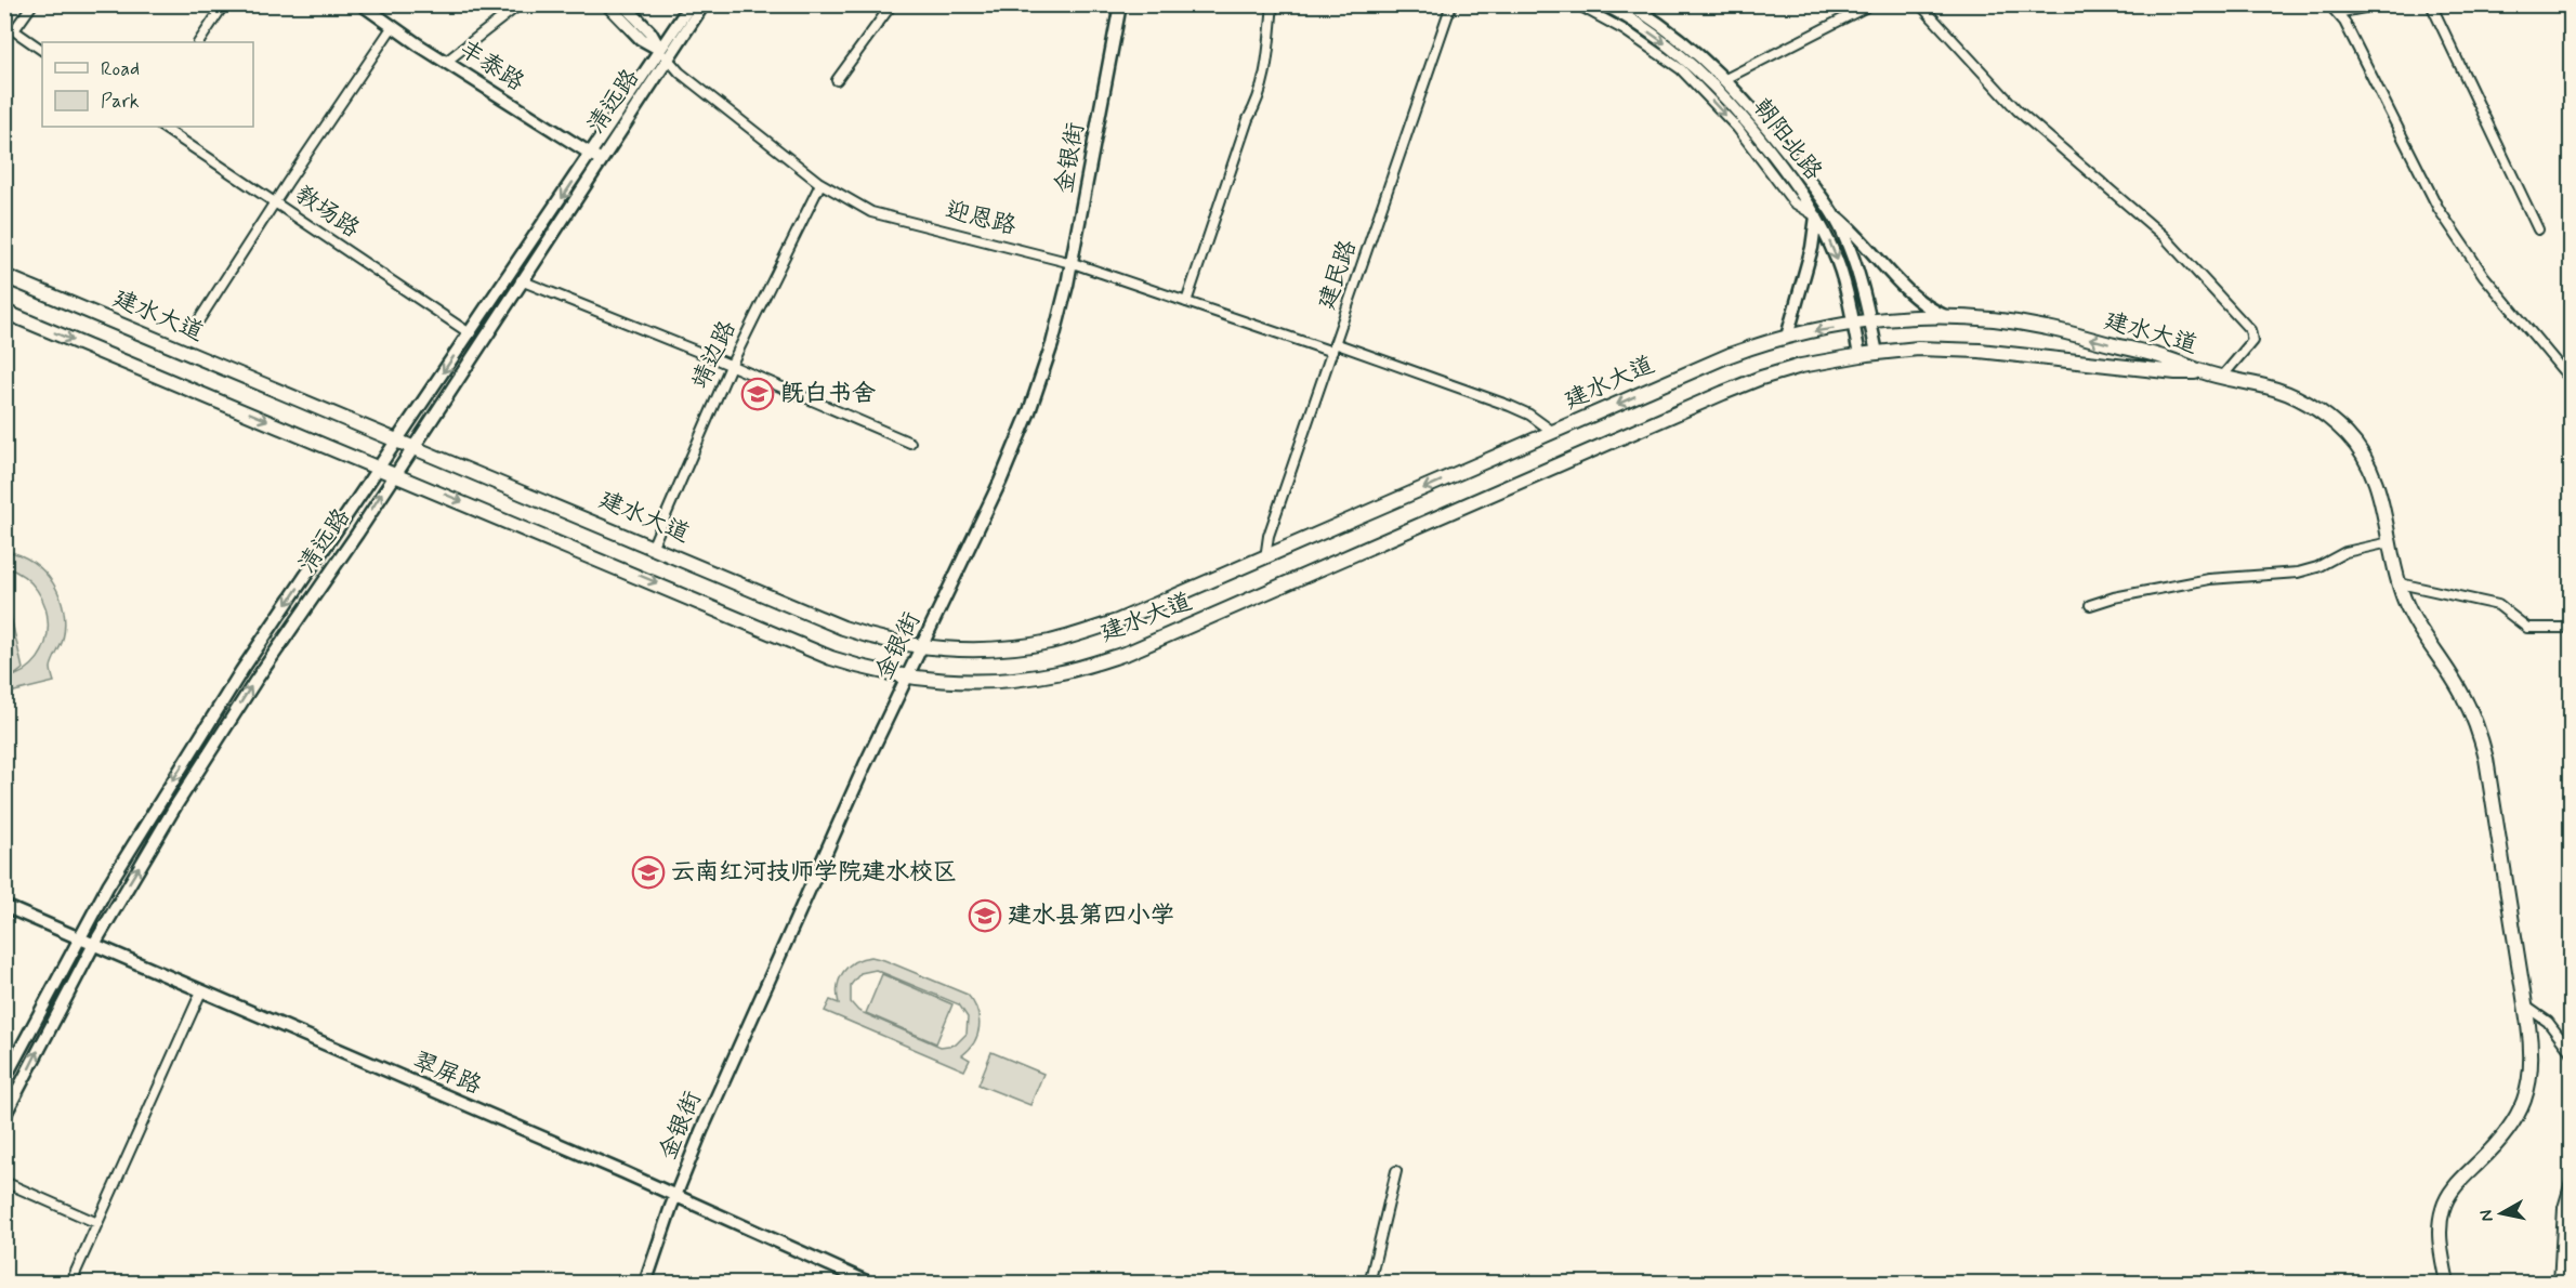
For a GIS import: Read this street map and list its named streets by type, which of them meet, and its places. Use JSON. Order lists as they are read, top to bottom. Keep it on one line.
{"streets":{"main road":["丰泰路","清远路","朝阳北路","金银街","迎恩路","建水大道","翠屏路"],"street":["教场路","建民路","靖边路"]},"crossings":[["丰泰路","清远路"],["清远路","教场路"],["清远路","迎恩路"],["清远路","建水大道"],["清远路","翠屏路"],["朝阳北路","建水大道"],["金银街","迎恩路"],["金银街","建水大道"],["金银街","翠屏路"],["迎恩路","建民路"],["迎恩路","建水大道"],["迎恩路","靖边路"],["建民路","建水大道"],["建水大道","靖边路"]],"places":{"school or university":["既白书舍","云南红河技师学院建水校区","建水县第四小学"]},"legend":["Road","Park"],"north":"left"}
